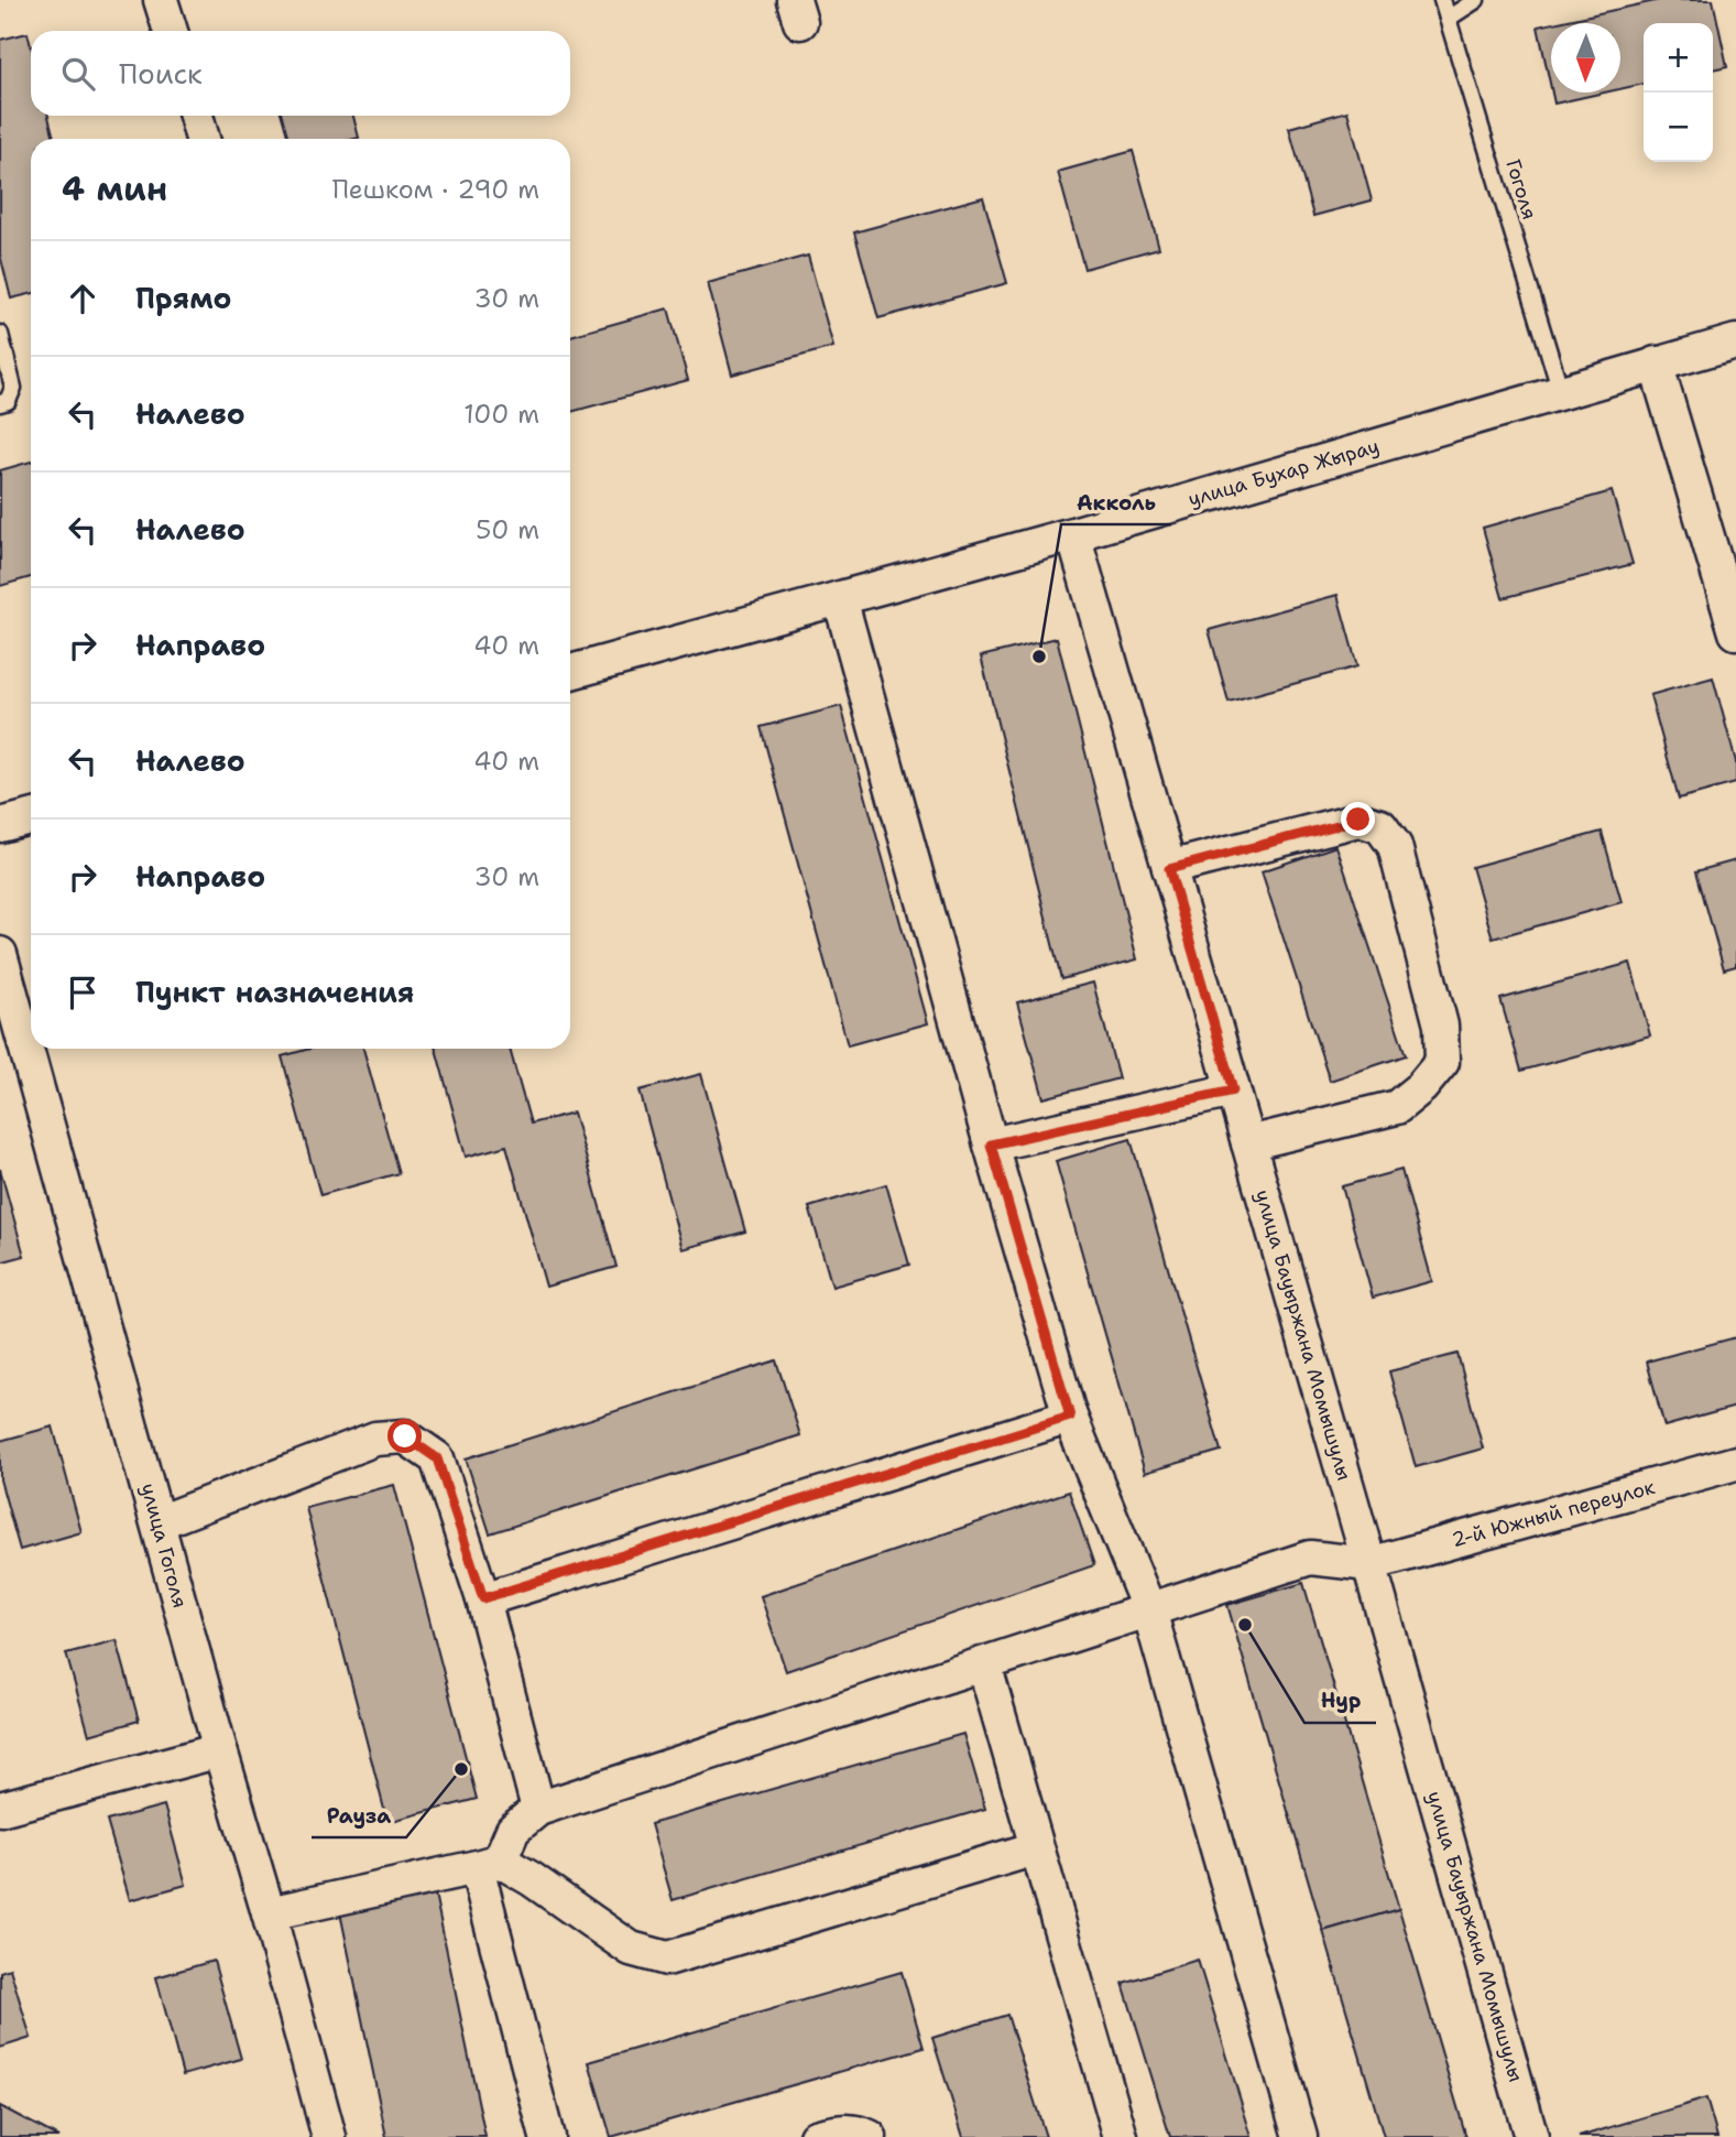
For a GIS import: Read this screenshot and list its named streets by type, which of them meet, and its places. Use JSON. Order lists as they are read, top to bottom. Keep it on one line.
{"streets":{"street":["улица Бухар Жырау","улица Бауыржана Момышулы","2-й Южный переулок","улица Гоголя"],"lane":["Гоголя"]},"crossings":[["Гоголя","улица Бухар Жырау"],["улица Бухар Жырау","улица Бауыржана Момышулы"],["улица Бауыржана Момышулы","2-й Южный переулок"]],"places":["Акколь","Нур","Рауза"],"north":"bottom","page":{"map_buttons":["+","−"],"search":"Поиск","heading":["4 мин","Пешком · 290 m"],"list":[["Прямо","30 m"],["Налево","100 m"],["Налево","50 m"],["Направо","40 m"],["Налево","40 m"],["Направо","30 m"],"Пункт назначения"]}}
